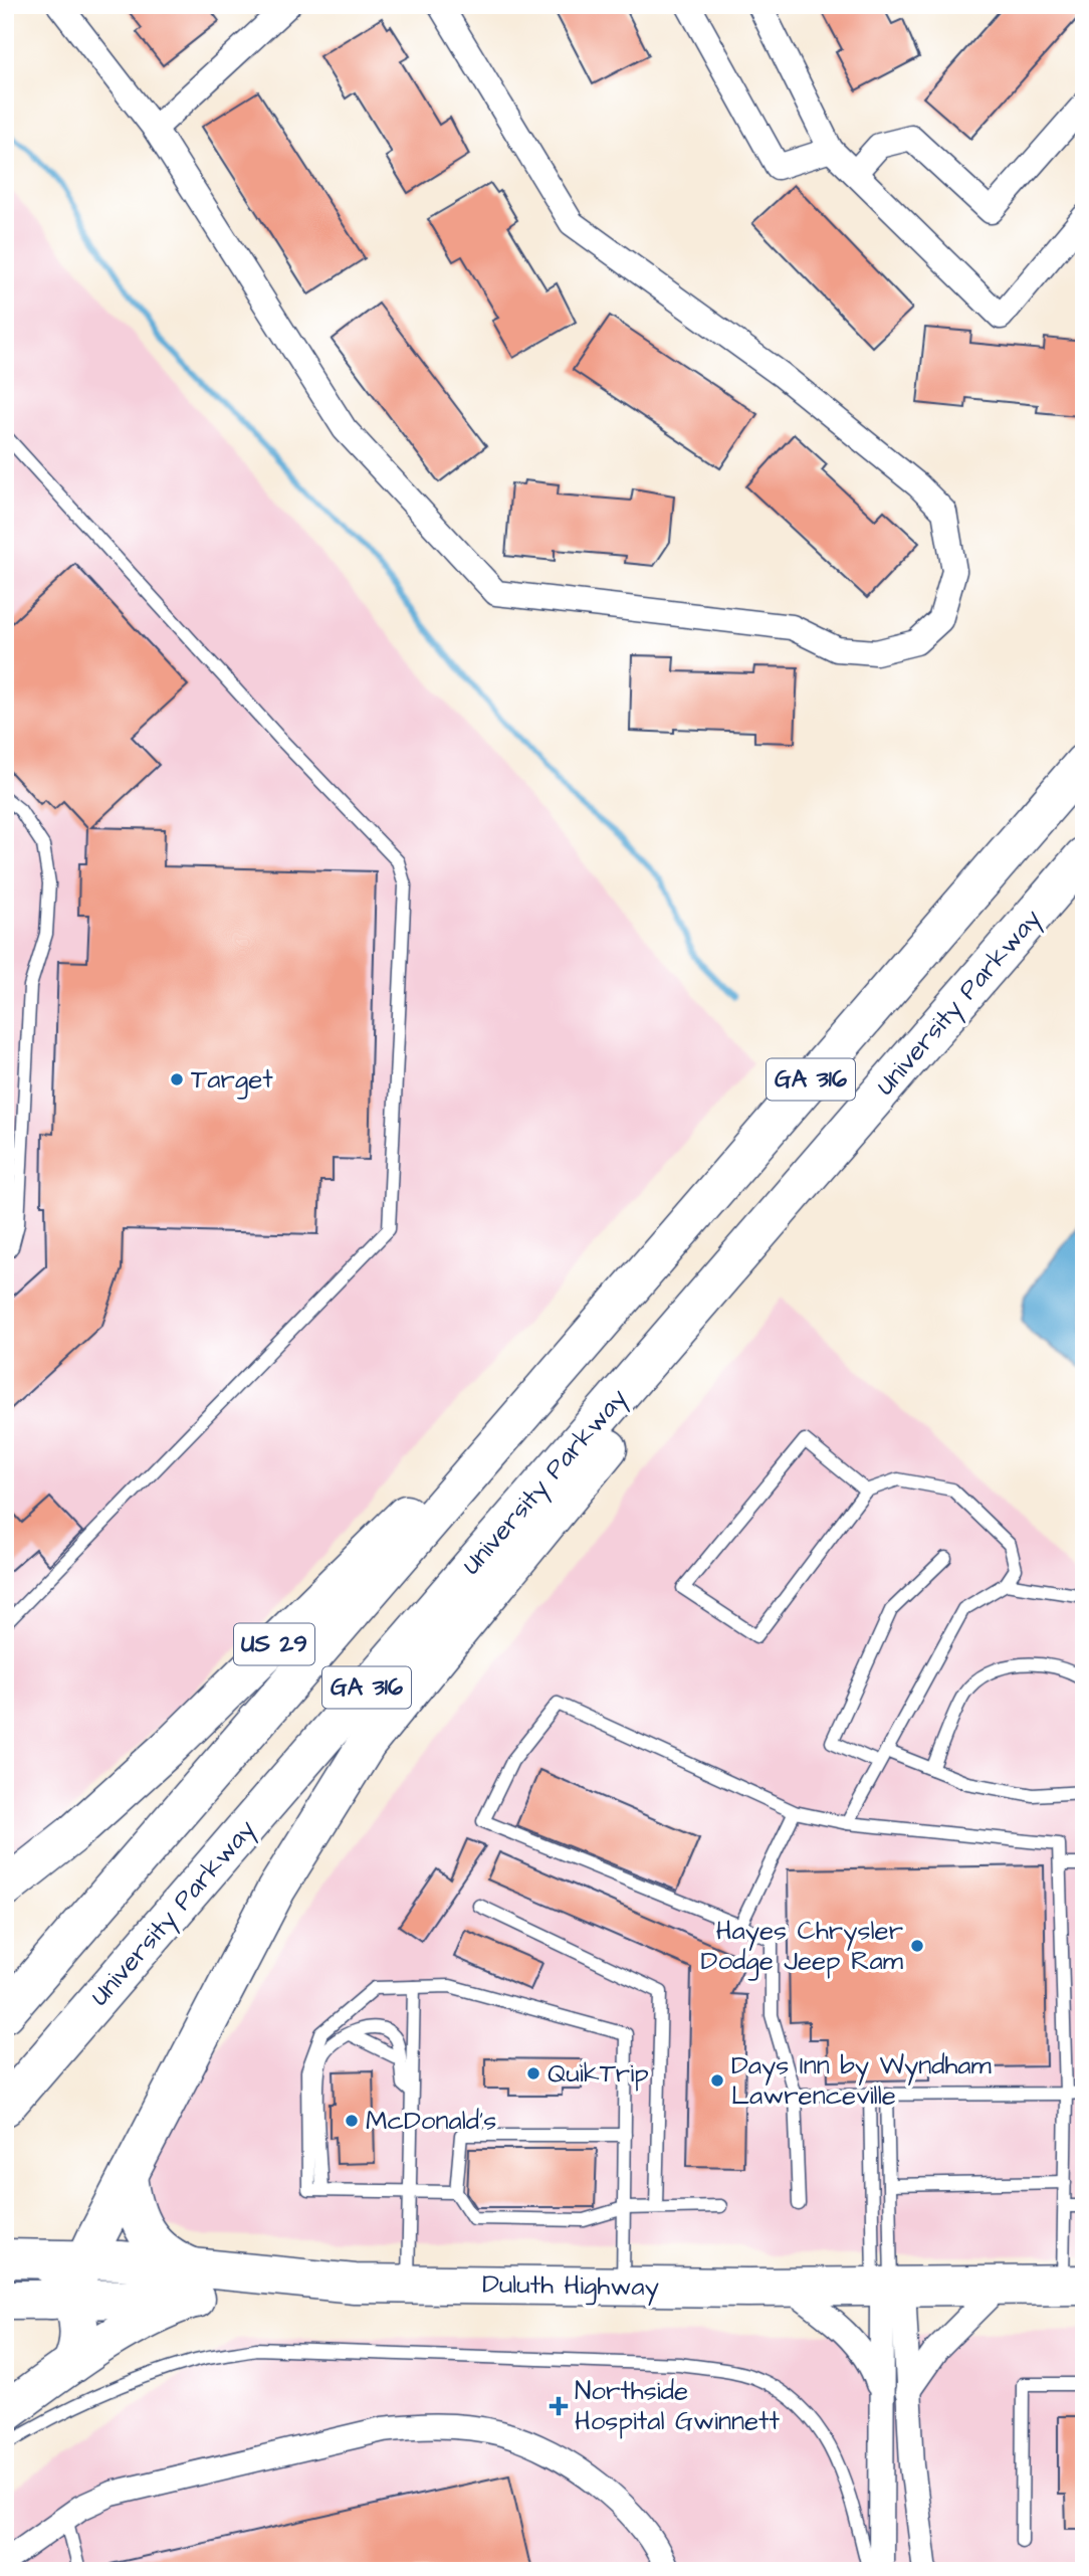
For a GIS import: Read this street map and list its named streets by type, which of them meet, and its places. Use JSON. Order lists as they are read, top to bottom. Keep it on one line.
{"streets":{"main road":["University Parkway","GA 316","US 29","Duluth Highway"]},"crossings":[["GA 316","US 29"]],"places":{"other":["Target","Hayes Chrysler Dodge Jeep Ram","QuikTrip","Days Inn by Wyndham Lawrenceville","McDonald's"],"health":["Northside Hospital Gwinnett"]}}
